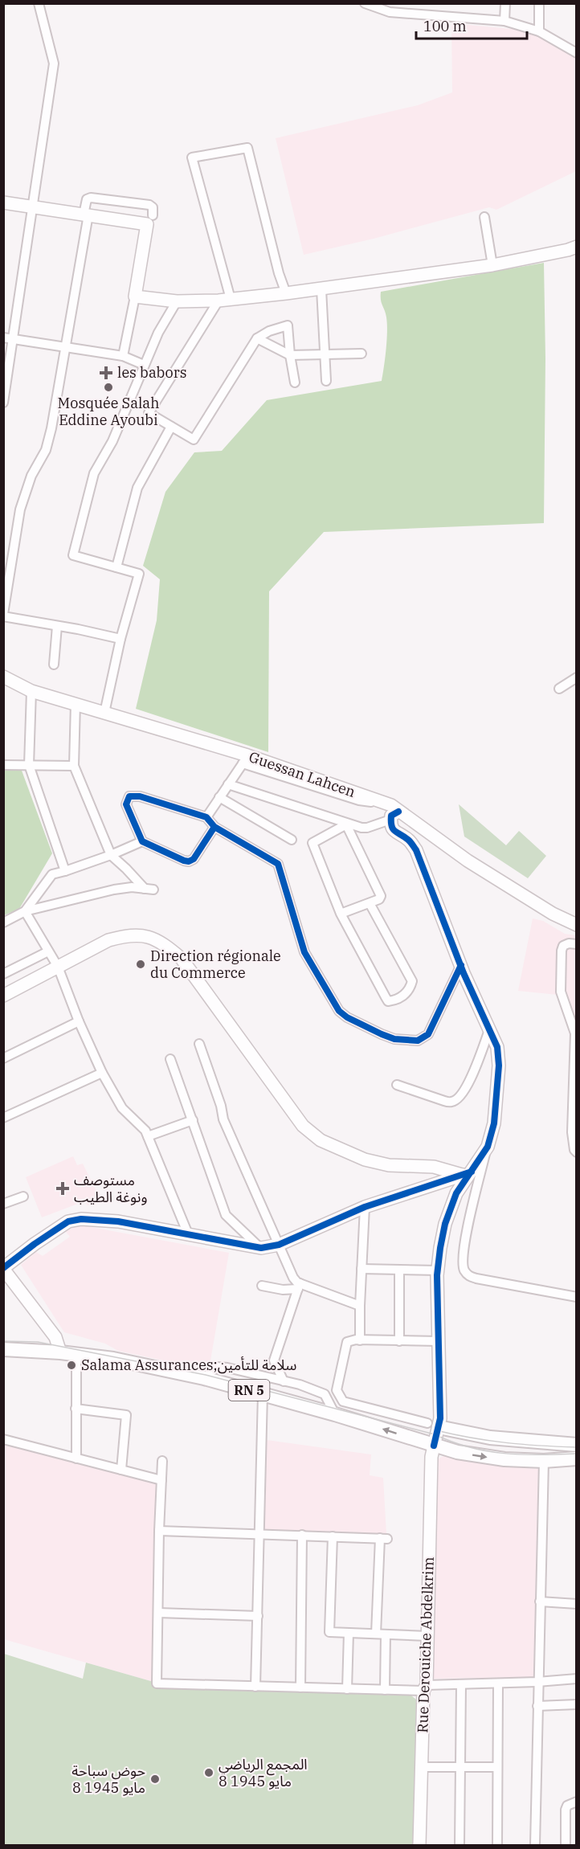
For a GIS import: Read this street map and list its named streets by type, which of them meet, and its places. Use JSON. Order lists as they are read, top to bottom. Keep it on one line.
{"streets":{"main road":["RN 5"],"street":["Guessan Lahcen","Rue Derouiche Abdelkrim"]},"crossings":[["Guessan Lahcen","Rue Derouiche Abdelkrim"],["RN 5","Rue Derouiche Abdelkrim"]],"places":{"health":["les babors","مستوصف ونوغة الطيب"],"other":["Mosquée Salah Eddine Ayoubi","Direction régionale du Commerce","Salama Assurances;سلامة للتأمين","المجمع الرياضي 8 مايو 1945","حوض سباحة 8 مايو 1945"]},"scale_bar":"100 m"}
